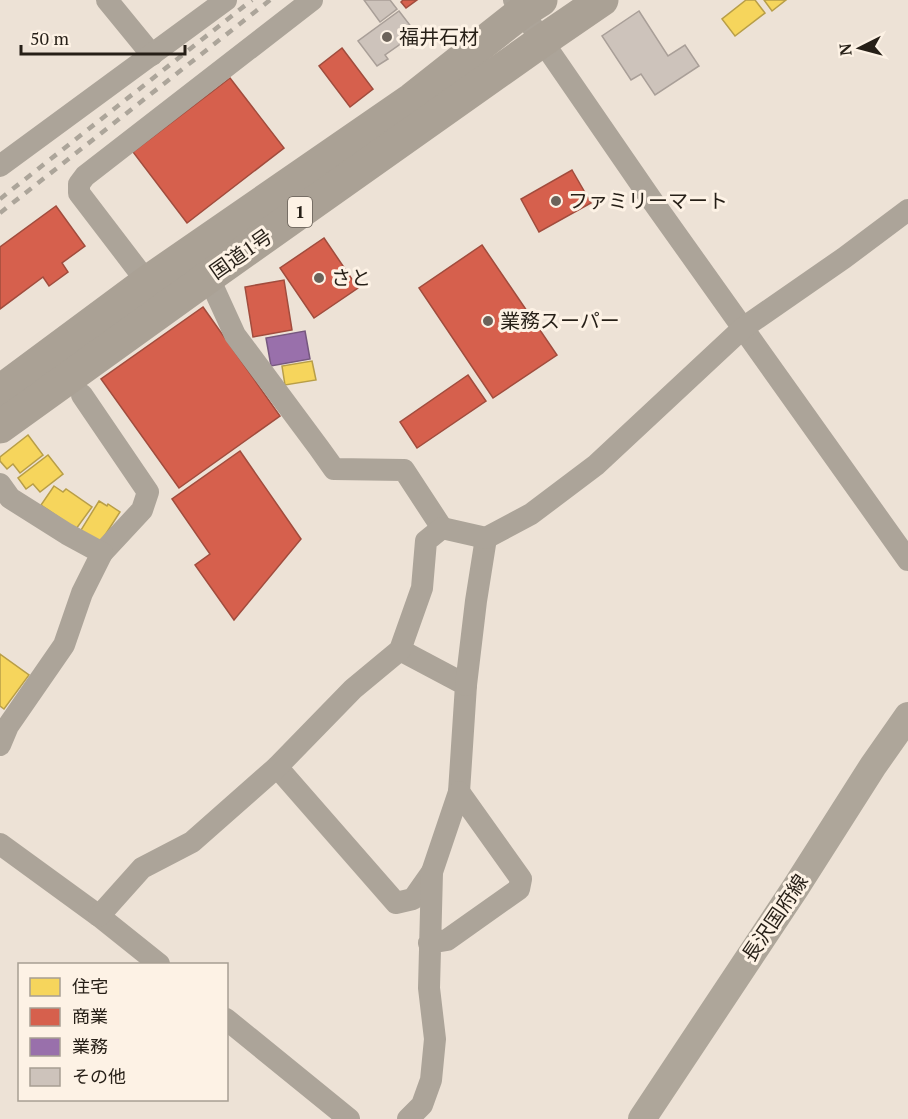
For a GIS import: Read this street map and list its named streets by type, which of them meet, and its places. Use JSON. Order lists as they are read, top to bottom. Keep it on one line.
{"streets":{"highway":["1","国道1号"],"main road":["長沢国府線"]},"places":["福井石材","ファミリーマート","さと","業務スーパー"],"legend":["住宅","商業","業務","その他"],"scale_bar":"50 m","north":"left"}
